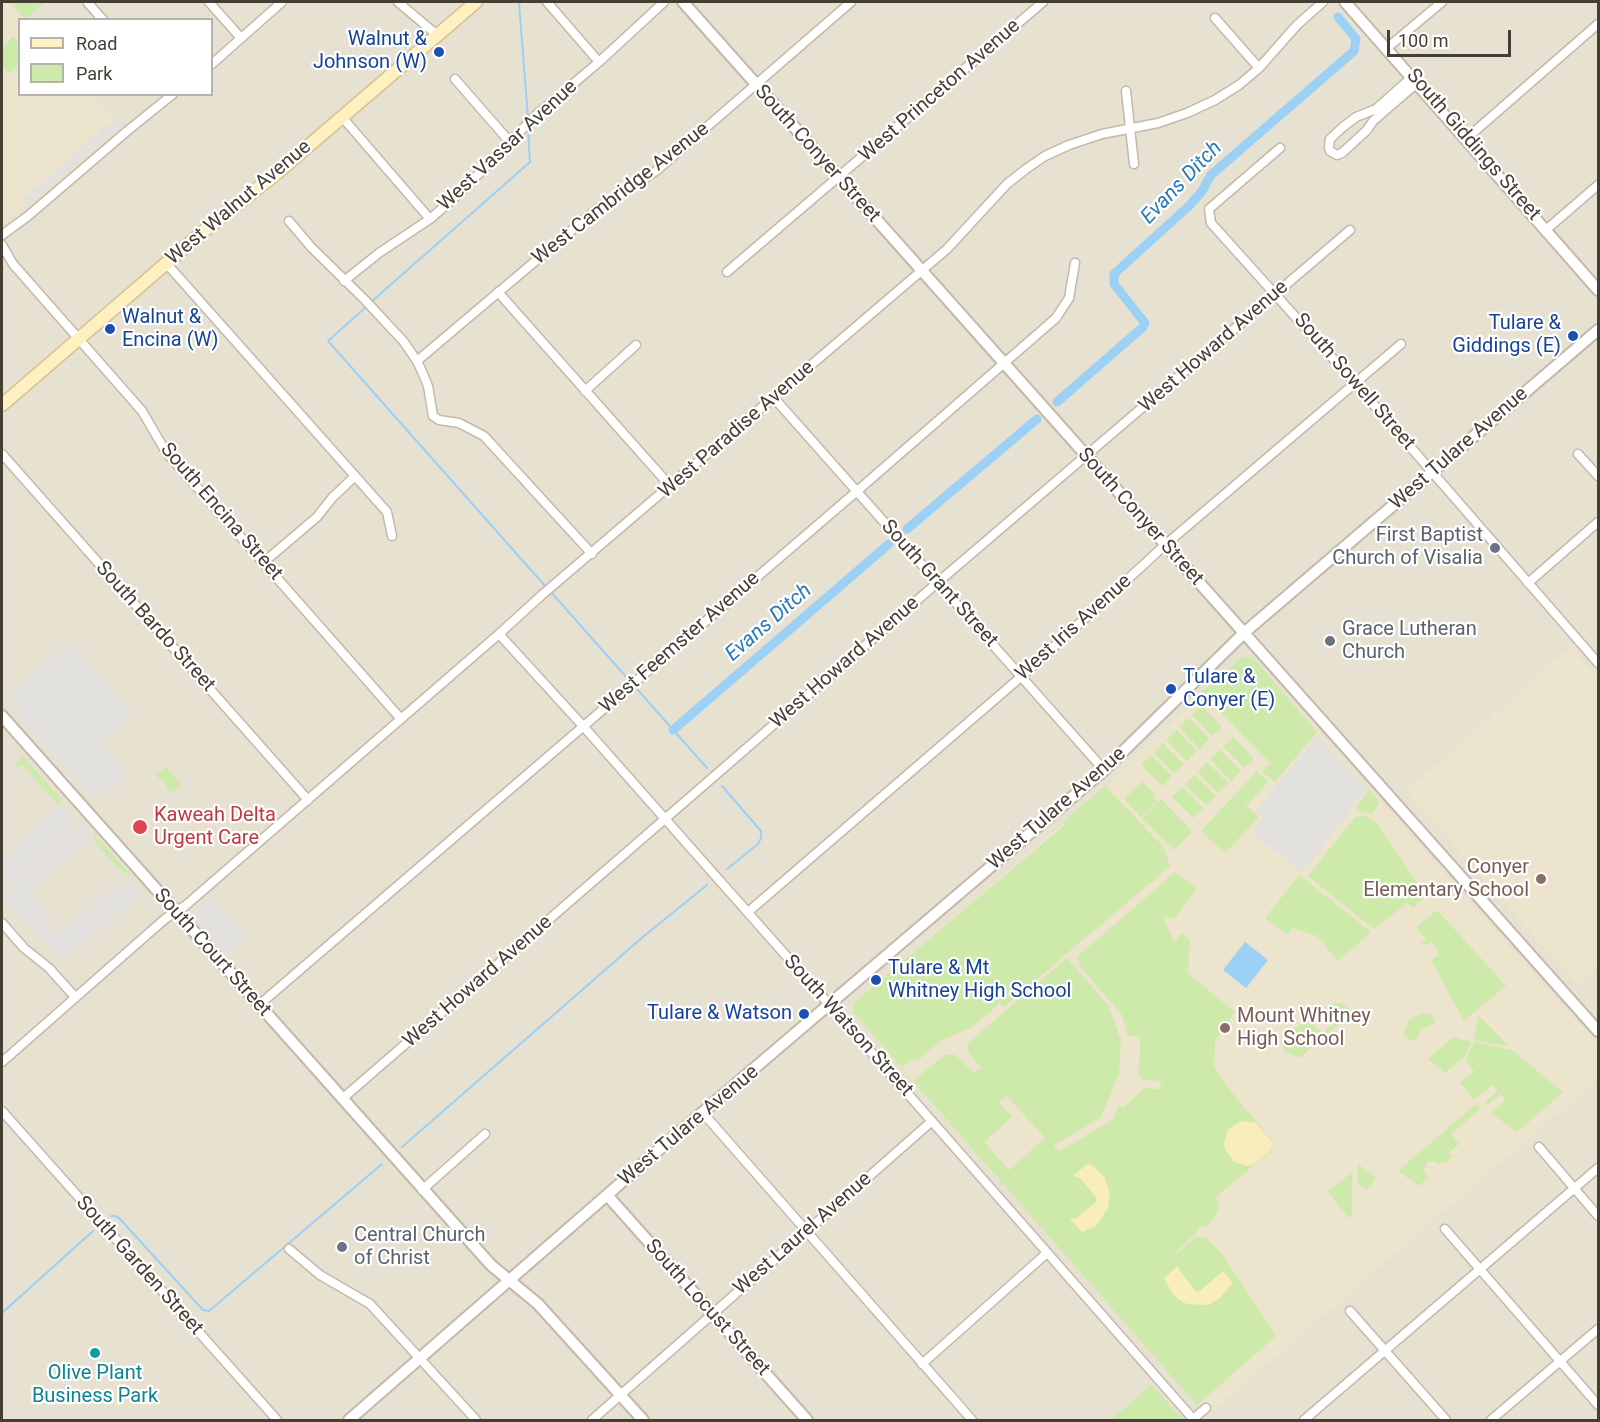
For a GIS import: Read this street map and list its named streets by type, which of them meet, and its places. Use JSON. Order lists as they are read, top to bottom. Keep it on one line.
{"streets":{"main road":["West Walnut Avenue"],"street":["West Princeton Avenue","South Giddings Street","West Vassar Avenue","South Conyer Street","West Cambridge Avenue","West Howard Avenue","South Sowell Street","West Paradise Avenue","West Tulare Avenue","South Encina Street","South Grant Street","South Bardo Street","West Iris Avenue","West Feemster Avenue","South Court Street","South Watson Street","West Laurel Avenue","South Garden Street","South Locust Street"]},"crossings":[["West Princeton Avenue","South Conyer Street"],["South Conyer Street","West Cambridge Avenue"],["South Conyer Street","West Howard Avenue"],["South Conyer Street","West Paradise Avenue"],["South Conyer Street","West Tulare Avenue"],["South Conyer Street","West Iris Avenue"],["South Conyer Street","West Feemster Avenue"],["West Walnut Avenue","South Encina Street"],["West Howard Avenue","South Sowell Street"],["West Howard Avenue","South Grant Street"],["West Howard Avenue","South Court Street"],["West Howard Avenue","South Watson Street"],["South Sowell Street","West Tulare Avenue"],["South Sowell Street","West Iris Avenue"],["West Paradise Avenue","South Encina Street"],["West Paradise Avenue","South Grant Street"],["West Paradise Avenue","South Bardo Street"],["West Paradise Avenue","South Court Street"],["West Paradise Avenue","South Watson Street"],["West Tulare Avenue","South Grant Street"],["West Tulare Avenue","South Court Street"],["West Tulare Avenue","South Watson Street"],["West Tulare Avenue","South Locust Street"],["South Grant Street","West Iris Avenue"],["South Grant Street","West Feemster Avenue"],["West Iris Avenue","South Watson Street"],["West Feemster Avenue","South Court Street"],["West Feemster Avenue","South Watson Street"],["South Court Street","West Laurel Avenue"],["South Watson Street","West Laurel Avenue"],["West Laurel Avenue","South Locust Street"]],"water":["Evans Ditch"],"places":["Walnut & Johnson (W)","Walnut & Encina (W)","Tulare & Giddings (E)","First Baptist Church of Visalia","Grace Lutheran Church","Tulare & Conyer (E)","Kaweah Delta Urgent Care","Conyer Elementary School","Tulare & Mt Whitney High School","Tulare & Watson","Mount Whitney High School","Central Church of Christ","Olive Plant Business Park"],"legend":["Road","Park"],"scale_bar":"100 m"}
